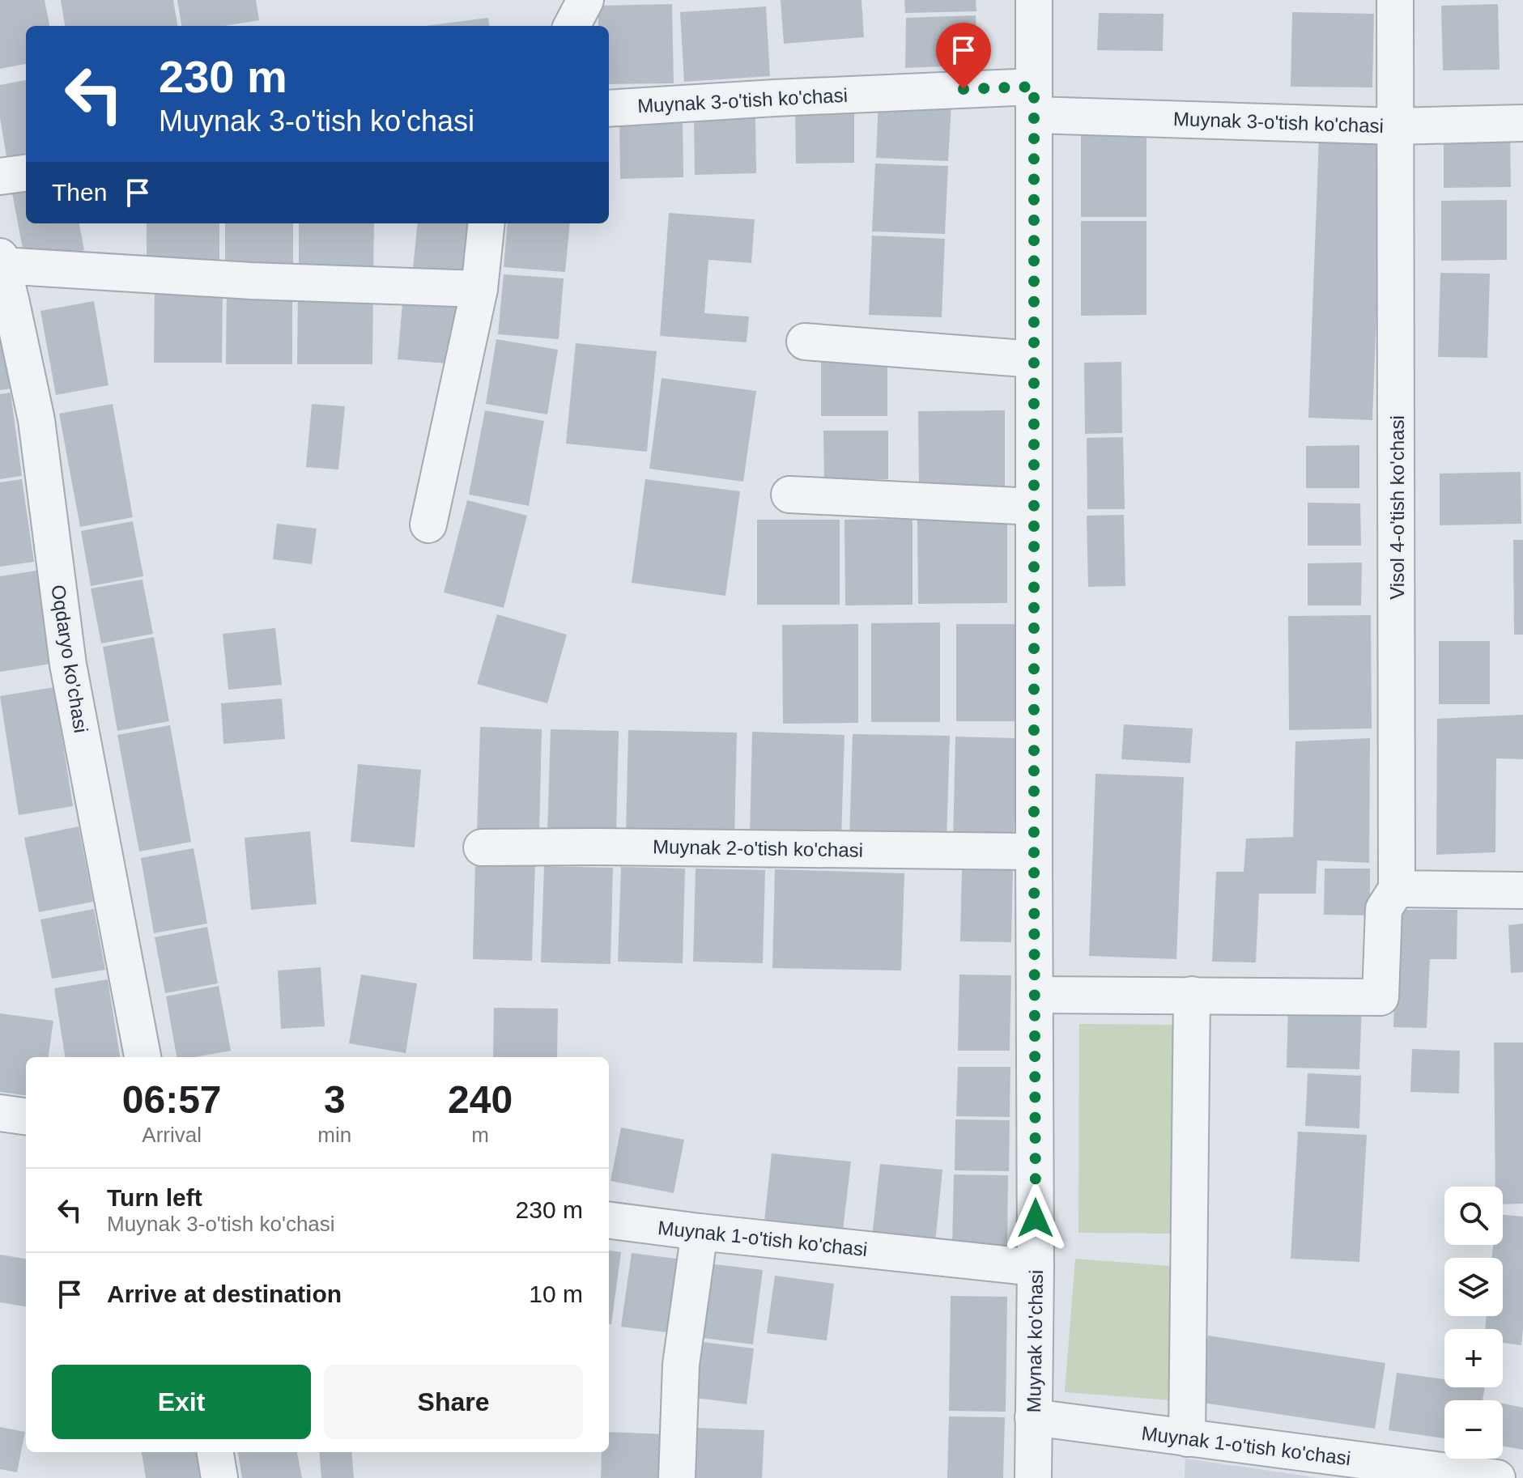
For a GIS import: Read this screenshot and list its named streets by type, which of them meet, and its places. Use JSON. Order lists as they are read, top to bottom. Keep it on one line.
{"streets":{"street":["Muynak 3-o'tish ko'chasi","Visol 4-o'tish ko'chasi","Oqdaryo ko'chasi","Muynak 2-o'tish ko'chasi","Muynak 1-o'tish ko'chasi","Muynak ko'chasi"]},"crossings":[["Muynak 3-o'tish ko'chasi","Visol 4-o'tish ko'chasi"],["Muynak 3-o'tish ko'chasi","Muynak ko'chasi"],["Muynak 2-o'tish ko'chasi","Muynak ko'chasi"],["Muynak 1-o'tish ko'chasi","Muynak ko'chasi"]],"page":{"turn":["230 m","Muynak 3-o'tish ko'chasi"],"then":"Then","eta":["06:57","Arrival","3","min","240","m"],"list":[{"name":"Turn left","note":"Muynak 3-o'tish ko'chasi","value":"230 m"},{"name":"Arrive at destination","value":"10 m"}],"map_buttons":["+","−"],"buttons":["Exit","Share"]}}
